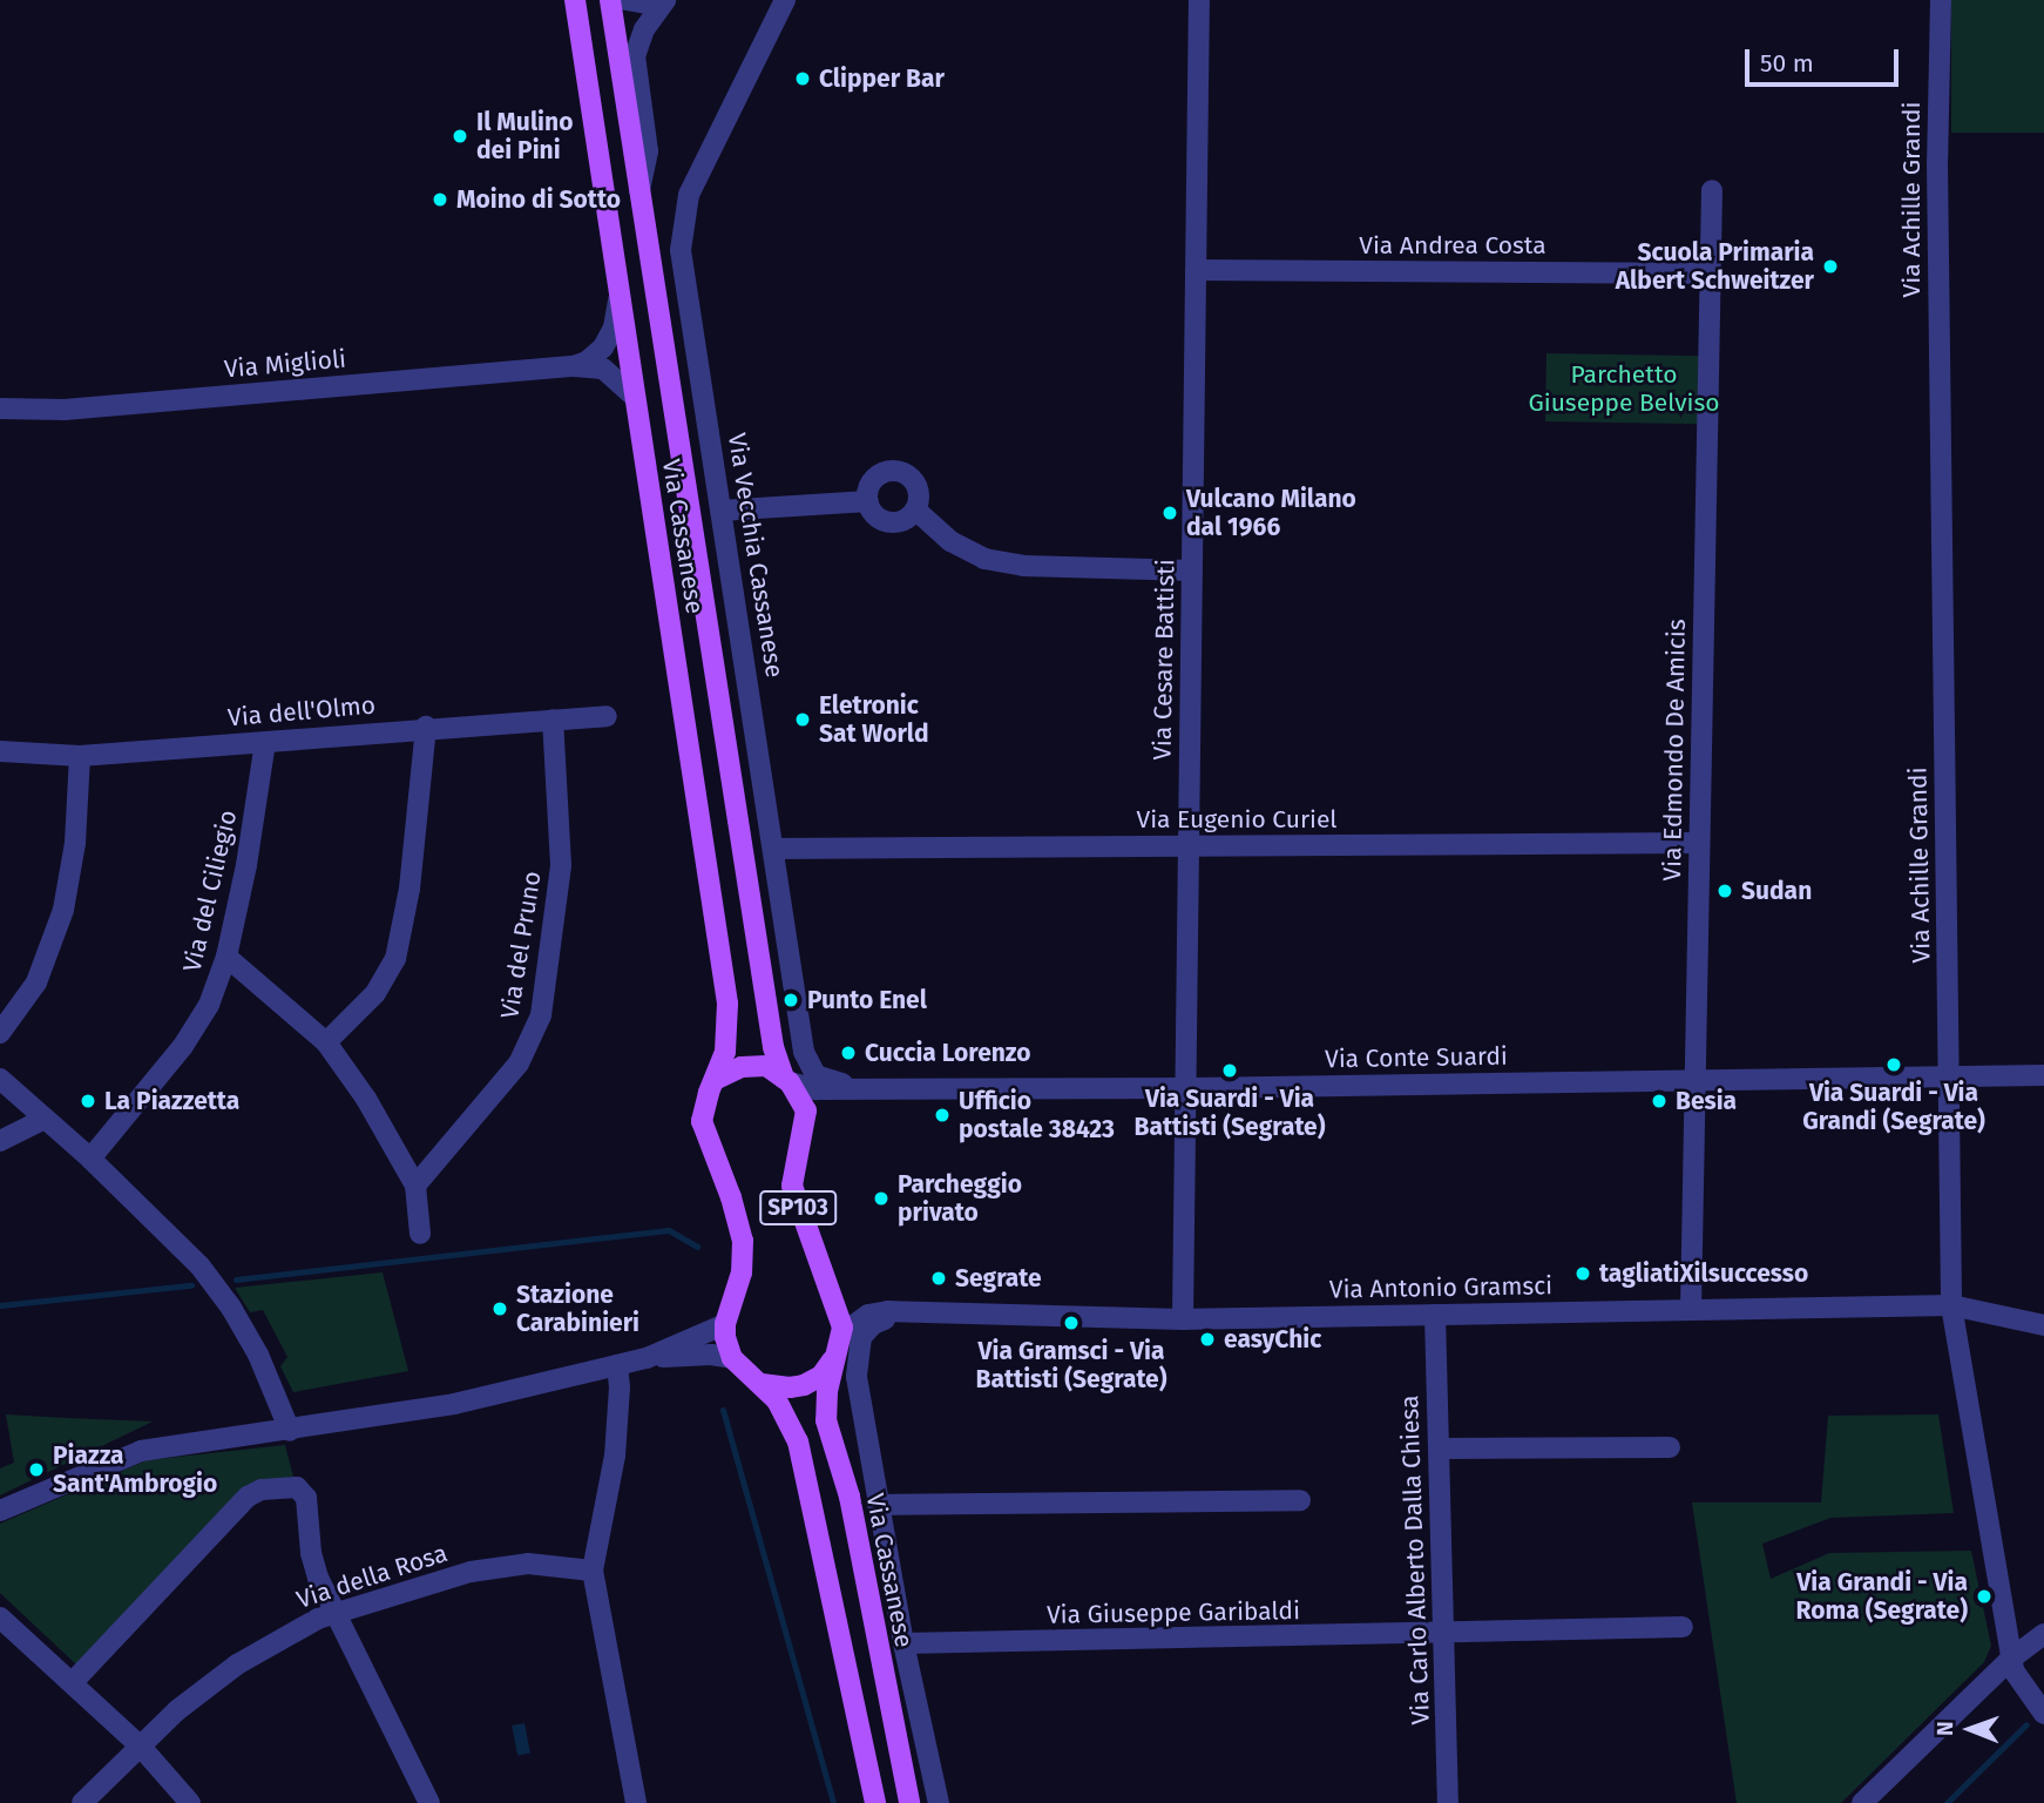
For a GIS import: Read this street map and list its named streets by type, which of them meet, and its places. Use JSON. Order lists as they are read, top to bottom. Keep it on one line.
{"streets":{"main road":["Via Cassanese","SP103"],"street":["Via Achille Grandi","Via Andrea Costa","Via Miglioli","Via Vecchia Cassanese","Via Cesare Battisti","Via dell'Olmo","Via Edmondo De Amicis","Via Eugenio Curiel","Via del Ciliegio","Via del Pruno","Via Conte Suardi","Via Antonio Gramsci","Via Carlo Alberto Dalla Chiesa","Via della Rosa","Via Giuseppe Garibaldi"]},"crossings":[["Via Achille Grandi","Via Conte Suardi"],["Via Achille Grandi","Via Antonio Gramsci"],["Via Andrea Costa","Via Cesare Battisti"],["Via Andrea Costa","Via Edmondo De Amicis"],["Via Cassanese","Via Conte Suardi"],["Via Cassanese","Via Antonio Gramsci"],["Via Vecchia Cassanese","Via Eugenio Curiel"],["Via Vecchia Cassanese","Via Conte Suardi"],["Via Cesare Battisti","Via Eugenio Curiel"],["Via Cesare Battisti","Via Conte Suardi"],["Via Cesare Battisti","Via Antonio Gramsci"],["Via dell'Olmo","Via del Ciliegio"],["Via dell'Olmo","Via del Pruno"],["Via Edmondo De Amicis","Via Eugenio Curiel"],["Via Edmondo De Amicis","Via Conte Suardi"],["Via Edmondo De Amicis","Via Antonio Gramsci"],["Via Antonio Gramsci","Via Carlo Alberto Dalla Chiesa"],["Via Carlo Alberto Dalla Chiesa","Via Giuseppe Garibaldi"]],"parks":["Parchetto Giuseppe Belviso"],"places":["Clipper Bar","Il Mulino dei Pini","Moino di Sotto","Scuola Primaria Albert Schweitzer","Vulcano Milano dal 1966","Eletronic Sat World","Sudan","Punto Enel","Cuccia Lorenzo","Via Suardi - Via Grandi (Segrate)","Via Suardi - Via Battisti (Segrate)","La Piazzetta","Besia","Ufficio postale 38423","Parcheggio privato","tagliatiXilsuccesso","Segrate","Stazione Carabinieri","Via Gramsci - Via Battisti (Segrate)","easyChic","Piazza Sant'Ambrogio","Via Grandi - Via Roma (Segrate)"],"scale_bar":"50 m","north":"left"}
